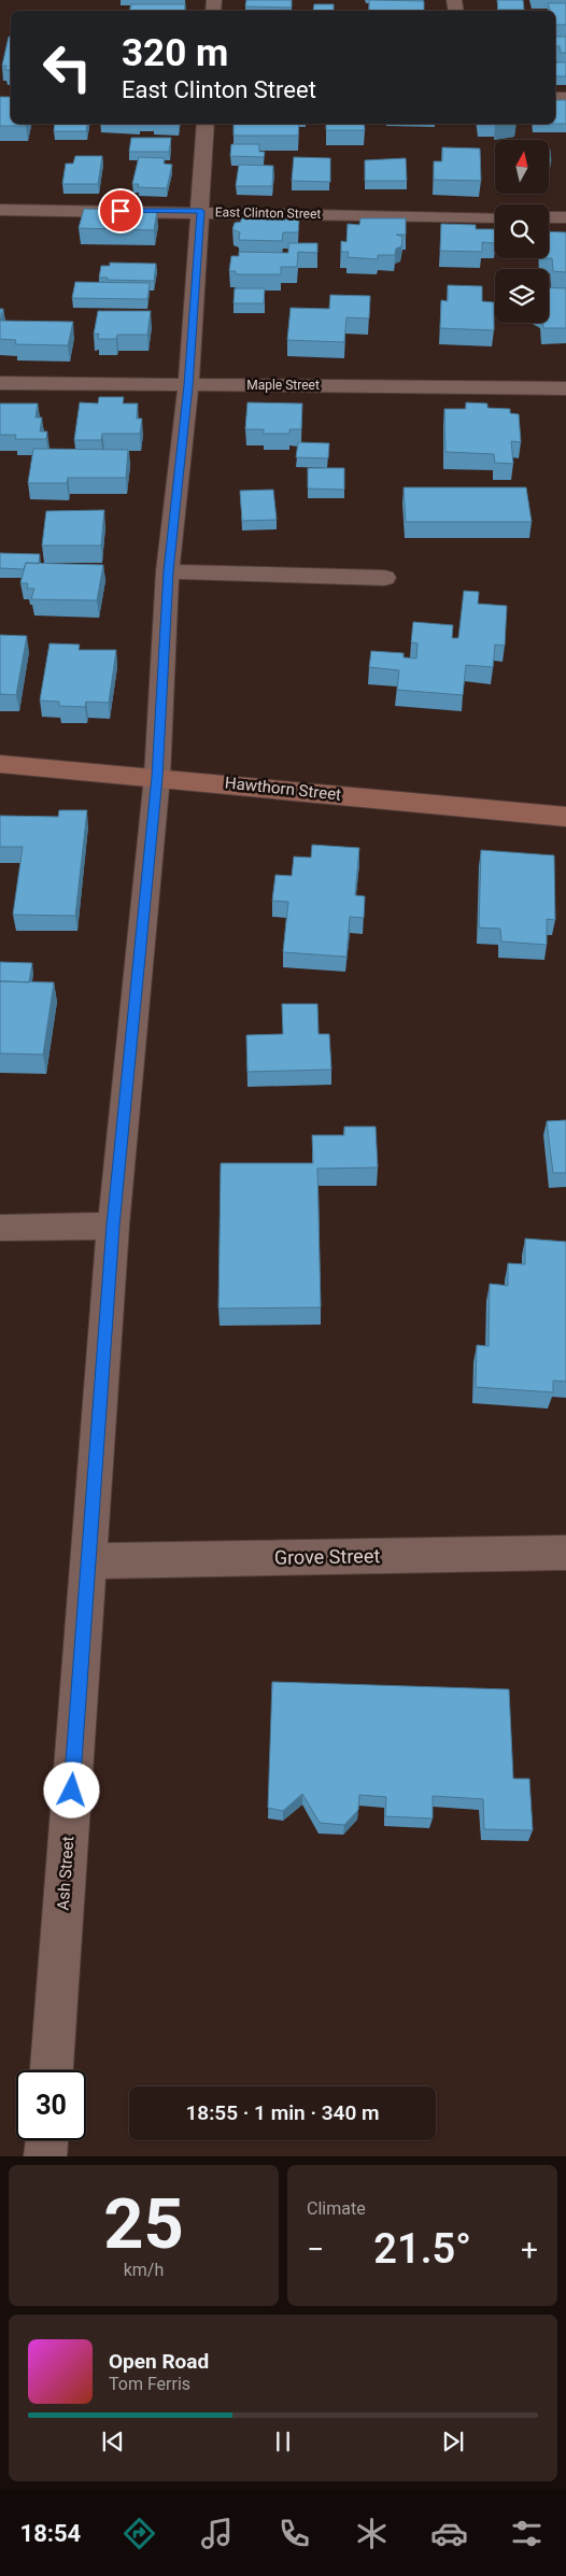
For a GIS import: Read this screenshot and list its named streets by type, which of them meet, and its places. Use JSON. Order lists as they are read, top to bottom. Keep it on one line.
{"streets":{"main road":["Hawthorn Street"],"street":["East Clinton Street","Maple Street","Grove Street","Ash Street"]},"crossings":[["East Clinton Street","Ash Street"],["Maple Street","Ash Street"],["Hawthorn Street","Ash Street"],["Grove Street","Ash Street"]],"north":"top","page":{"turn":["320 m","East Clinton Street"],"limit":"30","trip":"18:55 · 1 min · 340 m","tile":[["25","km/h"],"Climate"],"heat":["−","21.5°","+"],"song":["Open Road","Tom Ferris"],"tabs":"18:54"}}
